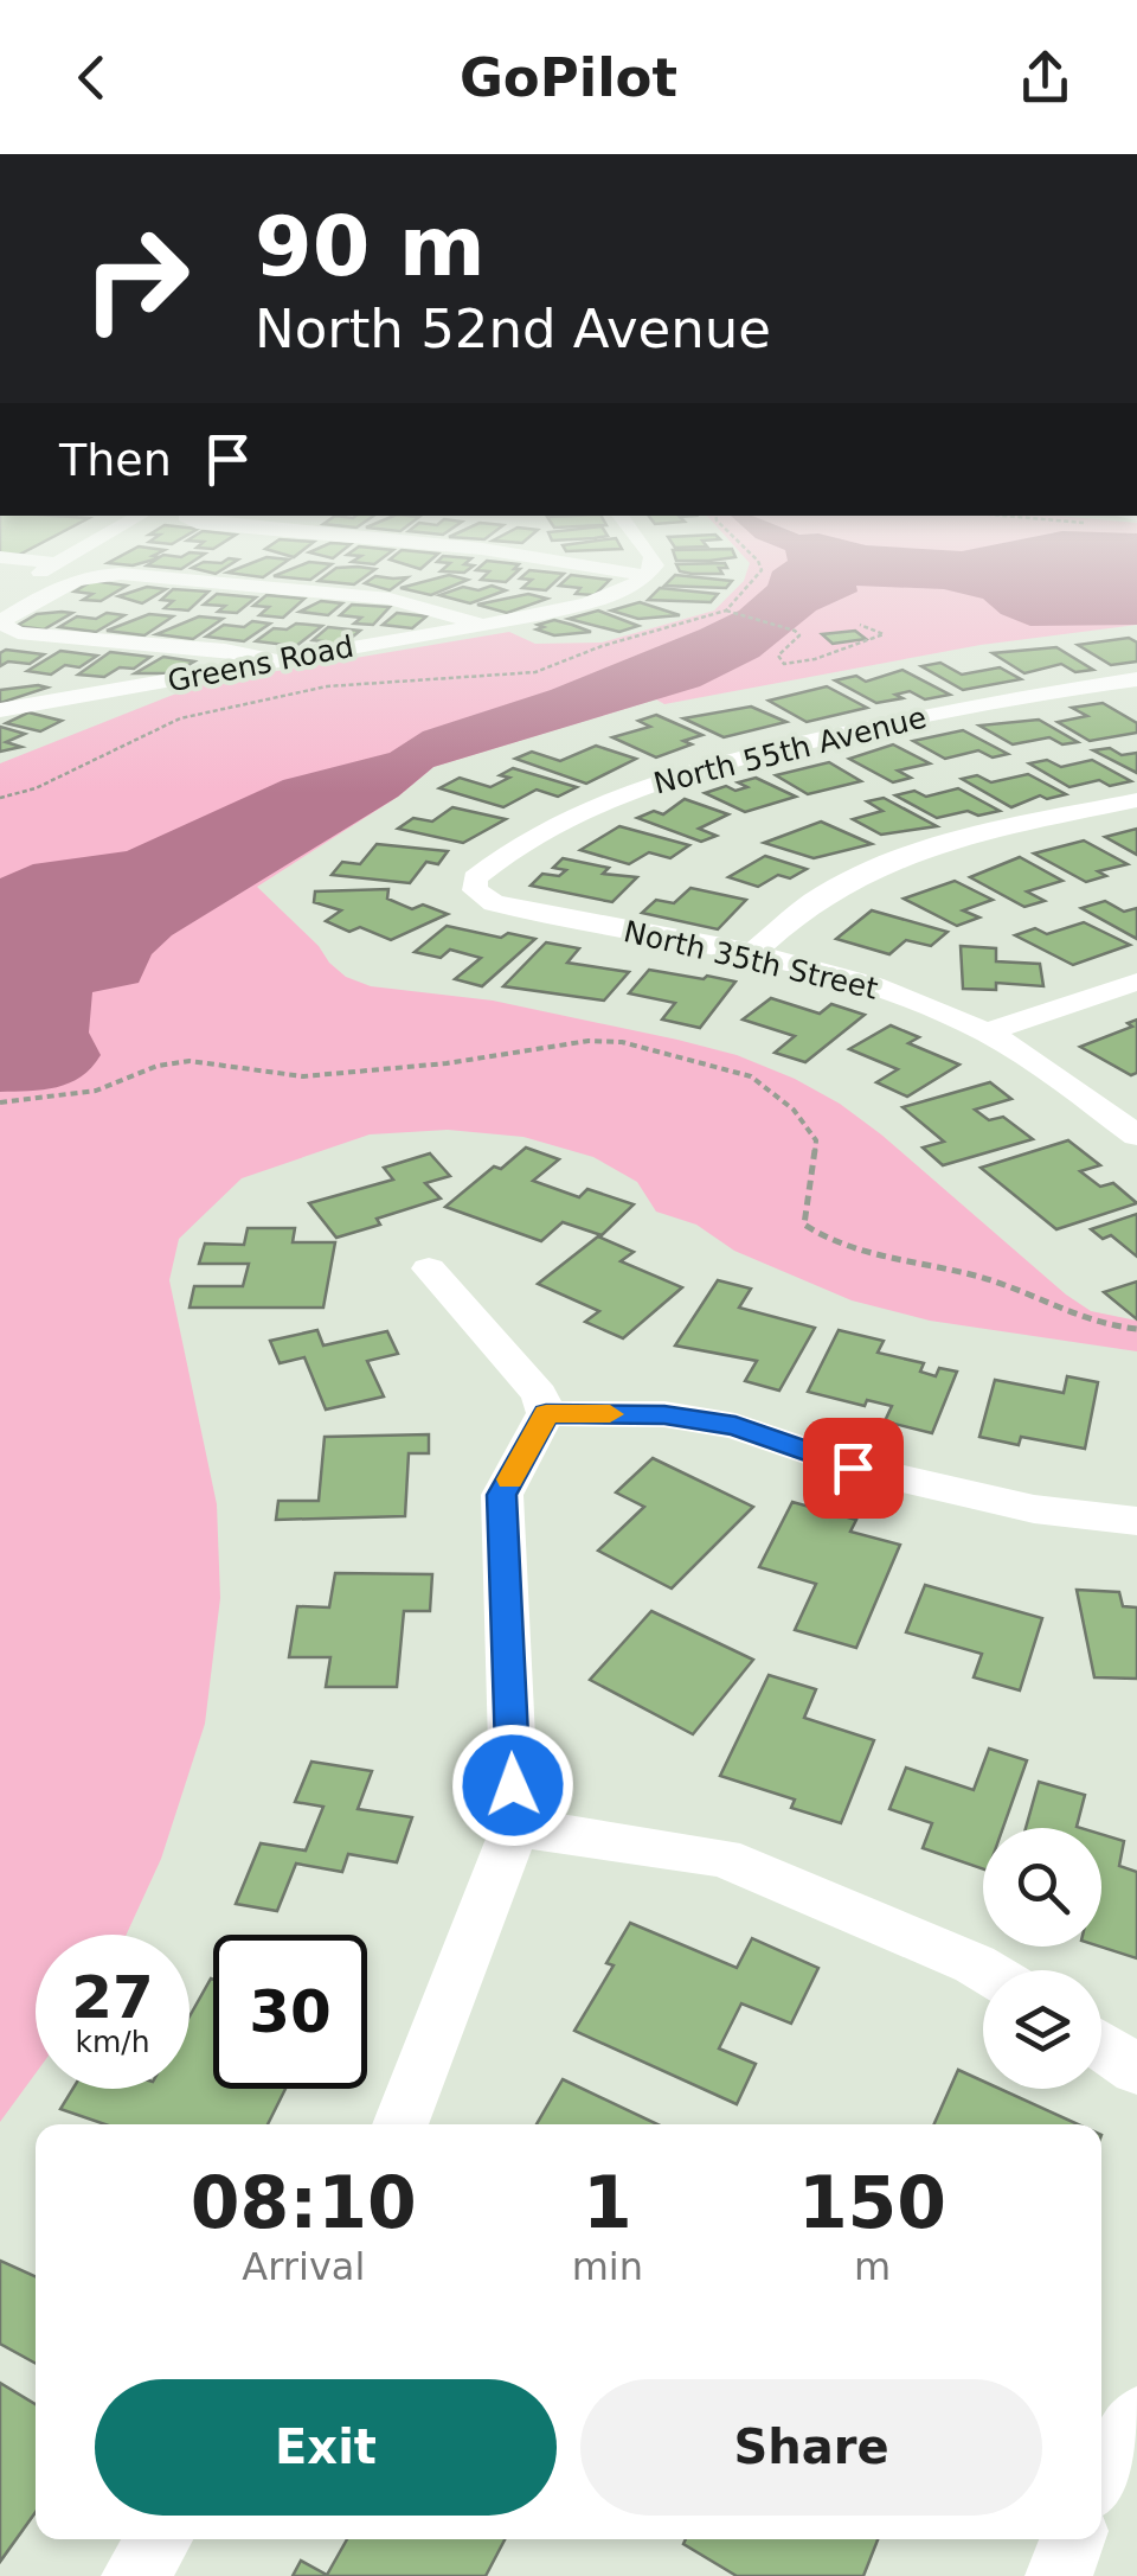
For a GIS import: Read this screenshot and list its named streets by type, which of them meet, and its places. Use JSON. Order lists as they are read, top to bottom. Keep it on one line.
{"streets":{"street":["Greens Road","North 55th Avenue","North 35th Street"]},"crossings":[["North 55th Avenue","North 35th Street"]],"page":{"header":"GoPilot","turn":["90 m","North 52nd Avenue"],"then":"Then","speed":"27 km/h","limit":"30","eta":["08:10","Arrival","1","min","150","m"],"buttons":["Exit","Share"]}}
